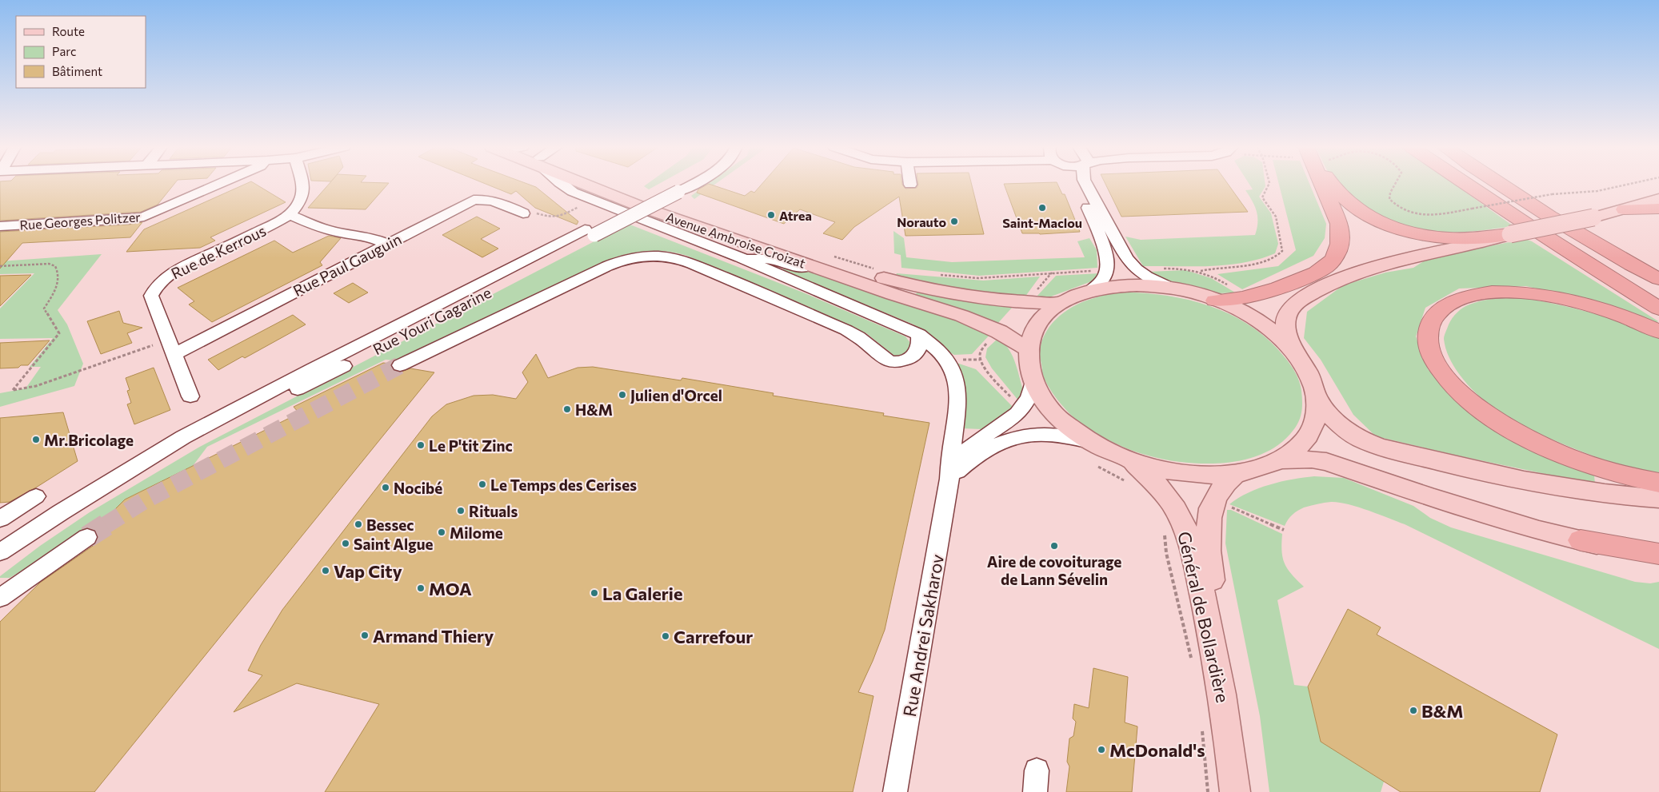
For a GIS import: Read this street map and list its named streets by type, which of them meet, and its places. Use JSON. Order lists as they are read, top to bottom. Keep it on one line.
{"streets":{"main road":["Avenue Ambroise Croizat","Général de Bollardière"],"street":["Rue Georges Politzer","Rue de Kerrous","Rue Paul Gauguin","Rue Youri Gagarine","Rue Andrei Sakharov"]},"crossings":[["Rue de Kerrous","Rue Paul Gauguin"]],"places":["Saint-Maclou","Atrea","Norauto","Julien d'Orcel","H&M","Mr.Bricolage","Le P'tit Zinc","Le Temps des Cerises","Nocibé","Rituals","Bessec","Milome","Saint Algue","Aire de covoiturage de Lann Sévelin","Vap City","MOA","La Galerie","Armand Thiery","Carrefour","B&M","McDonald's"],"legend":["Route","Parc","Bâtiment"]}
